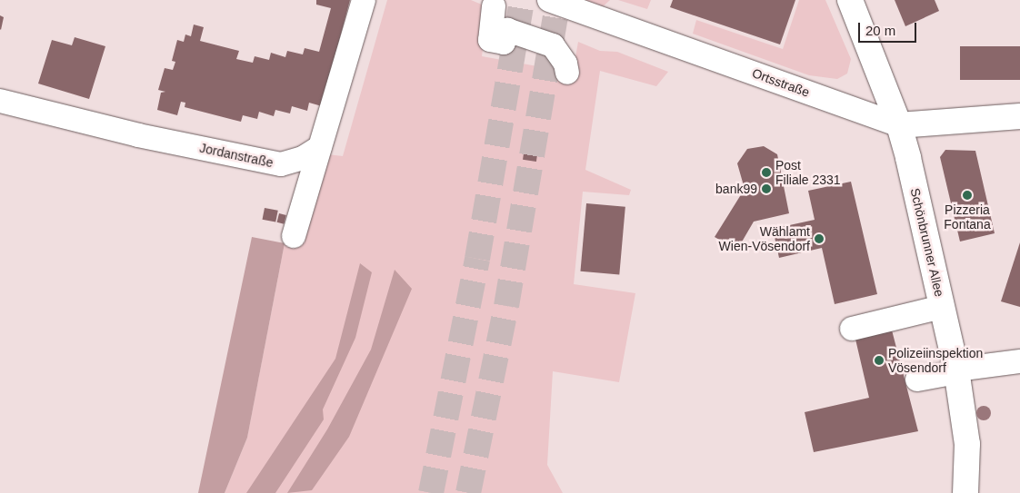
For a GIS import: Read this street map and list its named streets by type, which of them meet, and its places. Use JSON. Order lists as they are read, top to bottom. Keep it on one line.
{"streets":{"main road":["Ortsstraße","Schönbrunner Allee"],"street":["Jordanstraße"]},"crossings":[["Ortsstraße","Schönbrunner Allee"]],"places":["Post Filiale 2331","bank99","Pizzeria Fontana","Wählamt Wien-Vösendorf","Polizeiinspektion Vösendorf"],"scale_bar":"20 m"}
